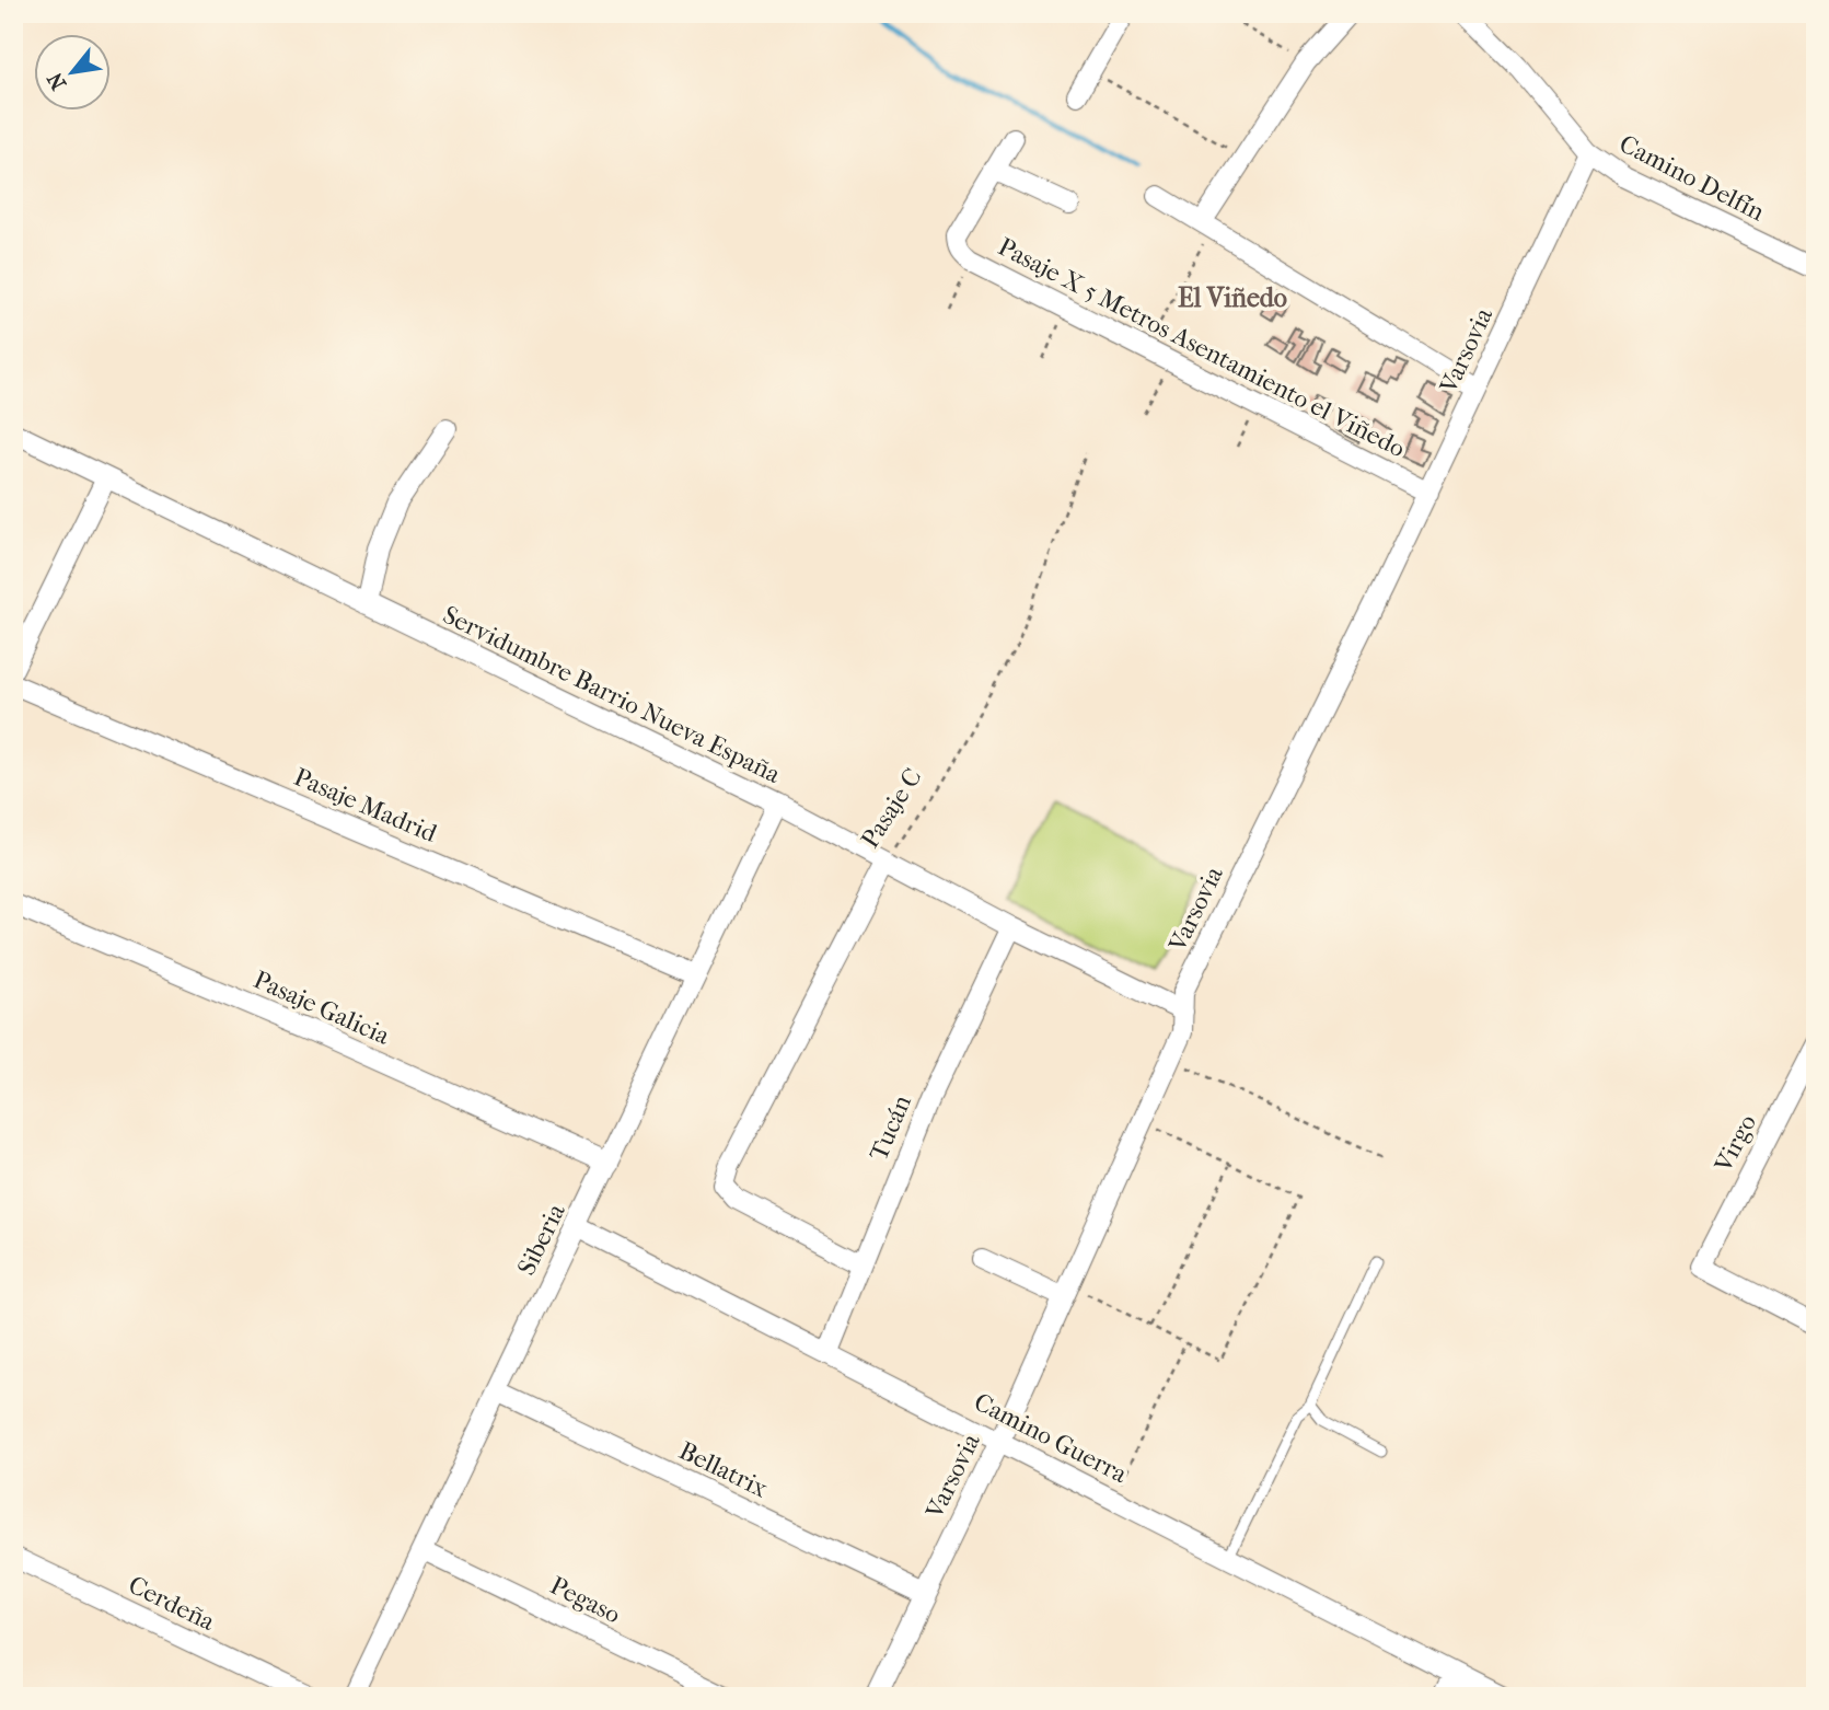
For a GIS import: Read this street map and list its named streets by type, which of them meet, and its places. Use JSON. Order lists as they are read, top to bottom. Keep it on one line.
{"streets":{"street":["Camino Delfín","Pasaje X 5 Metros Asentamiento el Viñedo","Varsovia","Servidumbre Barrio Nueva España","Pasaje Madrid","Pasaje C","Pasaje Galicia","Tucán","Virgo","Siberia","Camino Guerra","Bellatrix","Pegaso","Cerdeña"]},"crossings":[["Camino Delfín","Varsovia"],["Pasaje X 5 Metros Asentamiento el Viñedo","Varsovia"],["Varsovia","Servidumbre Barrio Nueva España"],["Varsovia","Camino Guerra"],["Varsovia","Bellatrix"],["Servidumbre Barrio Nueva España","Pasaje C"],["Servidumbre Barrio Nueva España","Tucán"],["Servidumbre Barrio Nueva España","Siberia"],["Pasaje Madrid","Siberia"],["Pasaje C","Tucán"],["Pasaje Galicia","Siberia"],["Tucán","Camino Guerra"],["Siberia","Camino Guerra"],["Siberia","Bellatrix"],["Siberia","Pegaso"]],"districts":["El Viñedo"],"north":"bottom left"}
